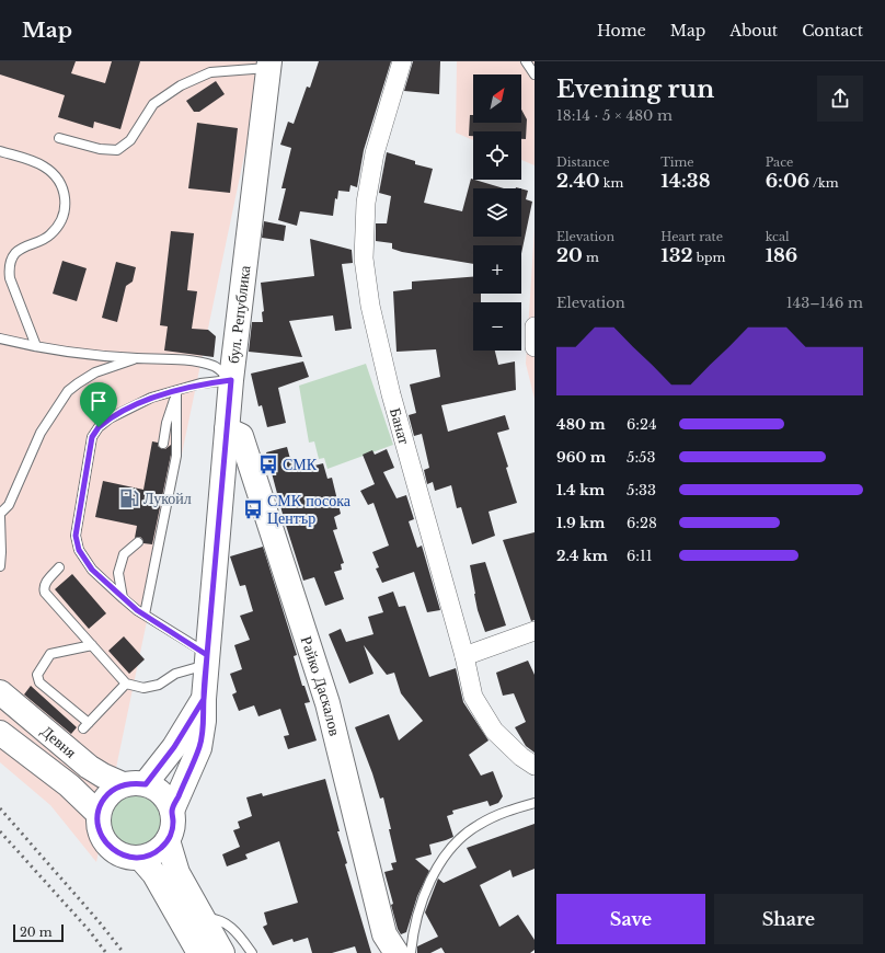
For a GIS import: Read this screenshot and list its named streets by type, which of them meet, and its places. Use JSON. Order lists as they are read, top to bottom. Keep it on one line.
{"streets":{"street":["бул. Република","Банат","Райко Даскалов","Девня"]},"crossings":[["бул. Република","Райко Даскалов"],["бул. Република","Девня"]],"places":{"bus stop":["СМК","СМК посока Център"],"fuel station":["Лукойл"]},"scale_bar":"20 m","north":"top right","page":{"header":"Map","nav":["Home","Map","About","Contact"],"heading":["Evening run","18:14 · 5 × 480 m"],"map_buttons":["+","−"],"stats":[["Distance","2.40 km"],["Time","14:38"],["Pace","6:06 /km"],["Elevation","20 m"],["Heart rate","132 bpm"],["kcal","186"]],"chart":["Elevation","143–146 m"],"list":[{"name":"480 m","note":"6:24"},{"name":"960 m","note":"5:53"},{"name":"1.4 km","note":"5:33"},{"name":"1.9 km","note":"6:28"},{"name":"2.4 km","note":"6:11"}],"buttons":["Save","Share"],"scale":"20 m"}}
